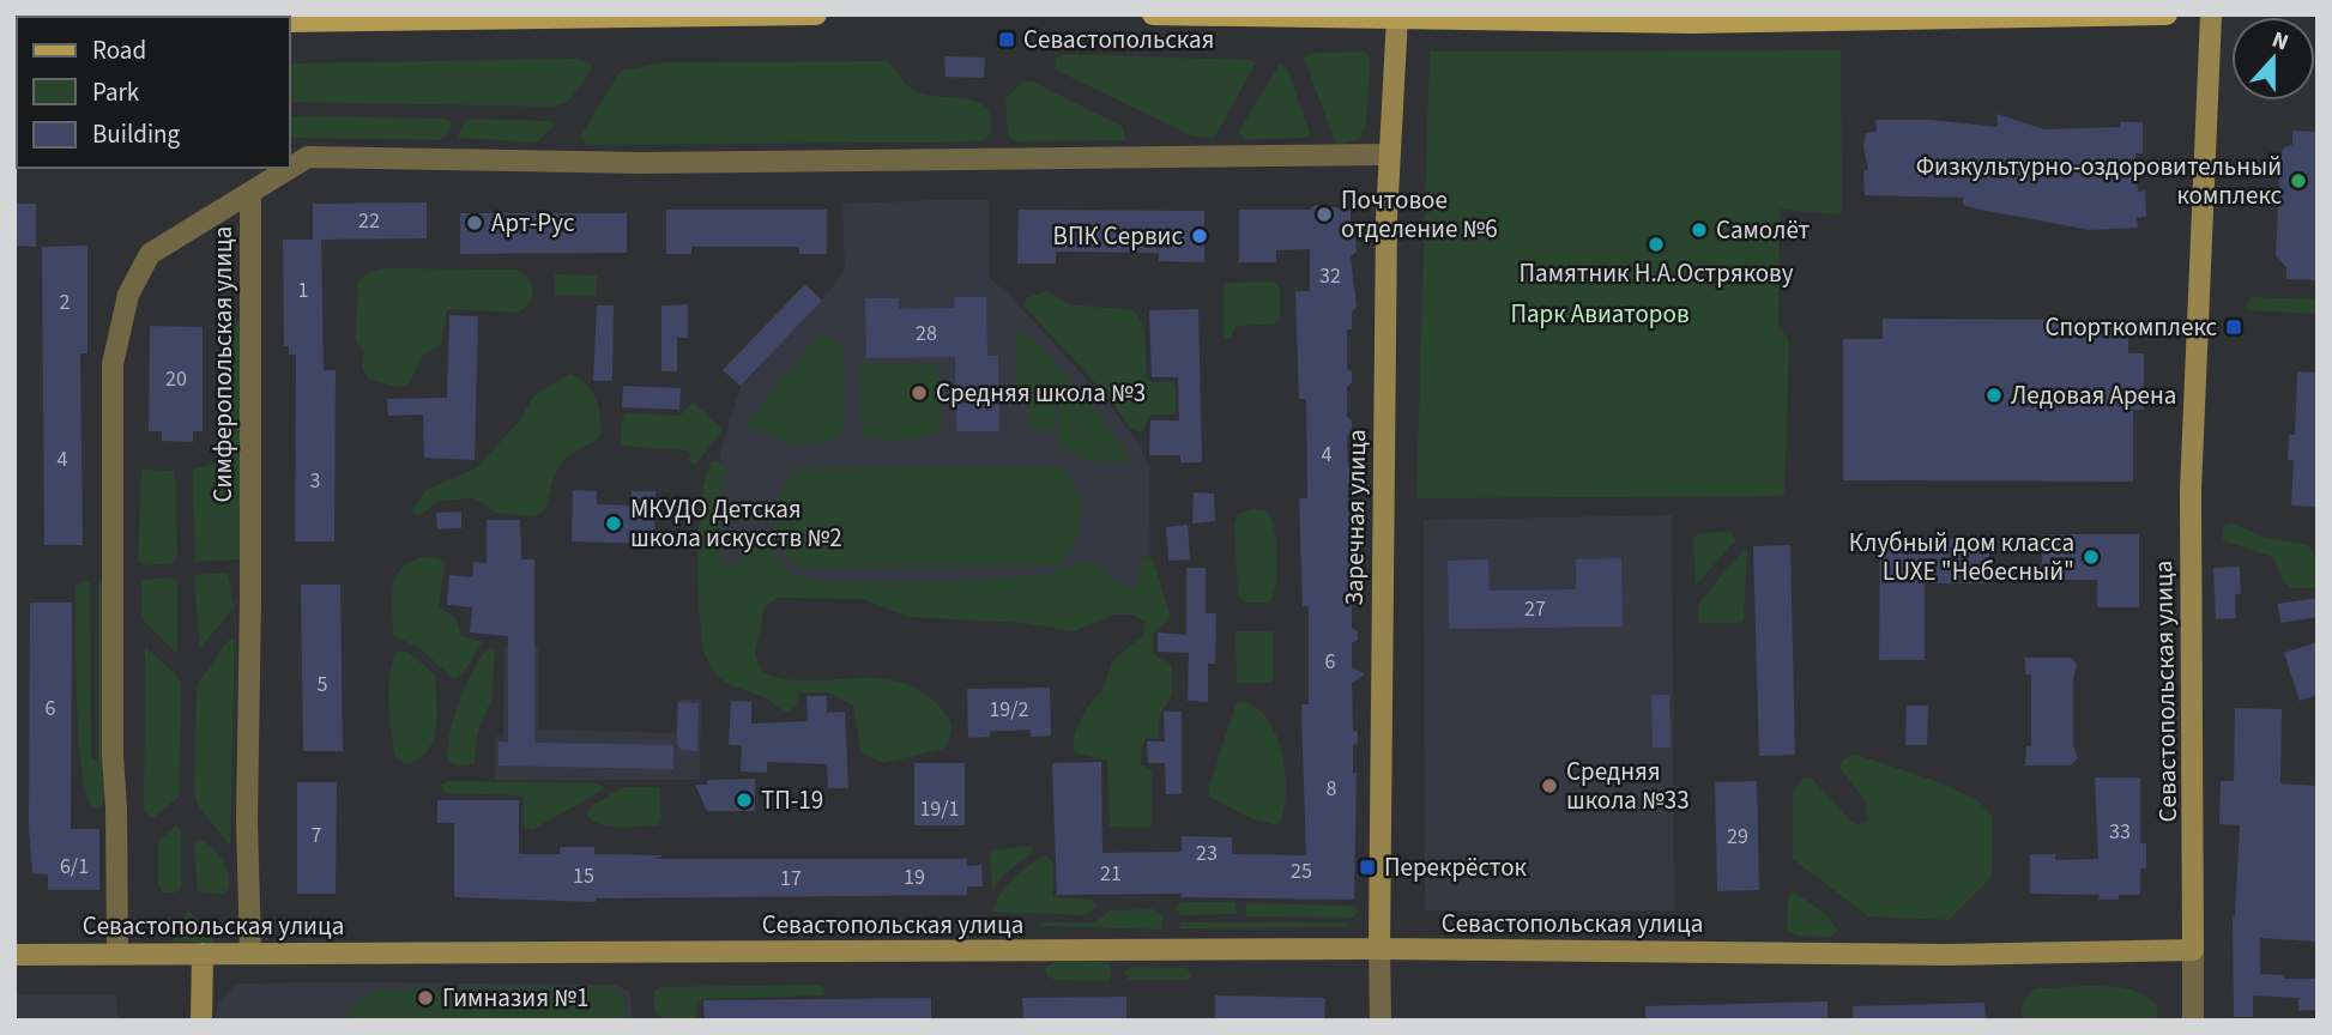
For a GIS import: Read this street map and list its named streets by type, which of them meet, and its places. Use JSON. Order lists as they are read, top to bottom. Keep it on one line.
{"streets":{"main road":["Заречная улица","Севастопольская улица"],"street":["Симферопольская улица"]},"crossings":[["Симферопольская улица","Севастопольская улица"],["Заречная улица","Севастопольская улица"]],"parks":["Парк Авиаторов"],"places":{"transit":["Севастопольская","Спорткомплекс","Перекрёсток"],"other":["Физкультурно-оздоровительный комплекс","Почтовое отделение №6","Арт-Рус","Самолёт","ВПК Сервис","Памятник Н.А.Острякову","Средняя школа №3","Ледовая Арена","МКУДО Детская школа искусств №2","Клубный дом класса LUXE \"Небесный\"","Средняя школа №33","ТП-19","Гимназия №1"]},"house_numbers":["22","32","1","2","28","20","4","4","3","27","6","5","6","19/2","8","19/1","33","7","29","23","6/1","25","21","15","19","17"],"legend":["Road","Park","Building"],"north":"top"}
